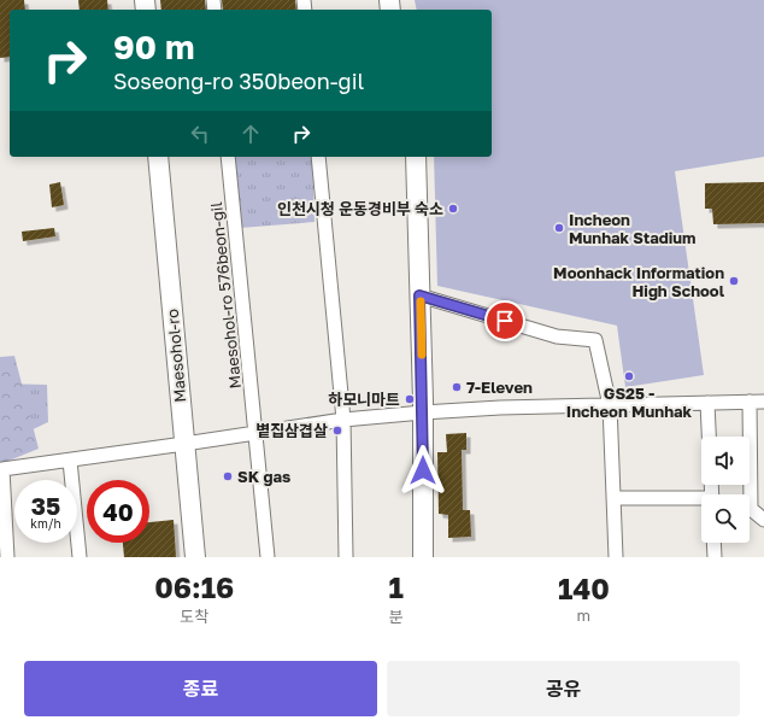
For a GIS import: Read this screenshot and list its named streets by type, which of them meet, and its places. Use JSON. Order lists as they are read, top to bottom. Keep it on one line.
{"streets":{"main road":["Maesohol-ro"],"street":["Maesohol-ro 576beon-gil"]},"places":["인천시청 운동경비부 숙소","Incheon Munhak Stadium","Moonhack Information High School","GS25 - Incheon Munhak","7-Eleven","하모니마트","볕집삼겹살","SK gas"],"page":{"turn":["90 m","Soseong-ro 350beon-gil"],"speed":"35 km/h","limit":"40","eta":["06:16","도착","1","분","140","m"],"buttons":["종료","공유"]}}
